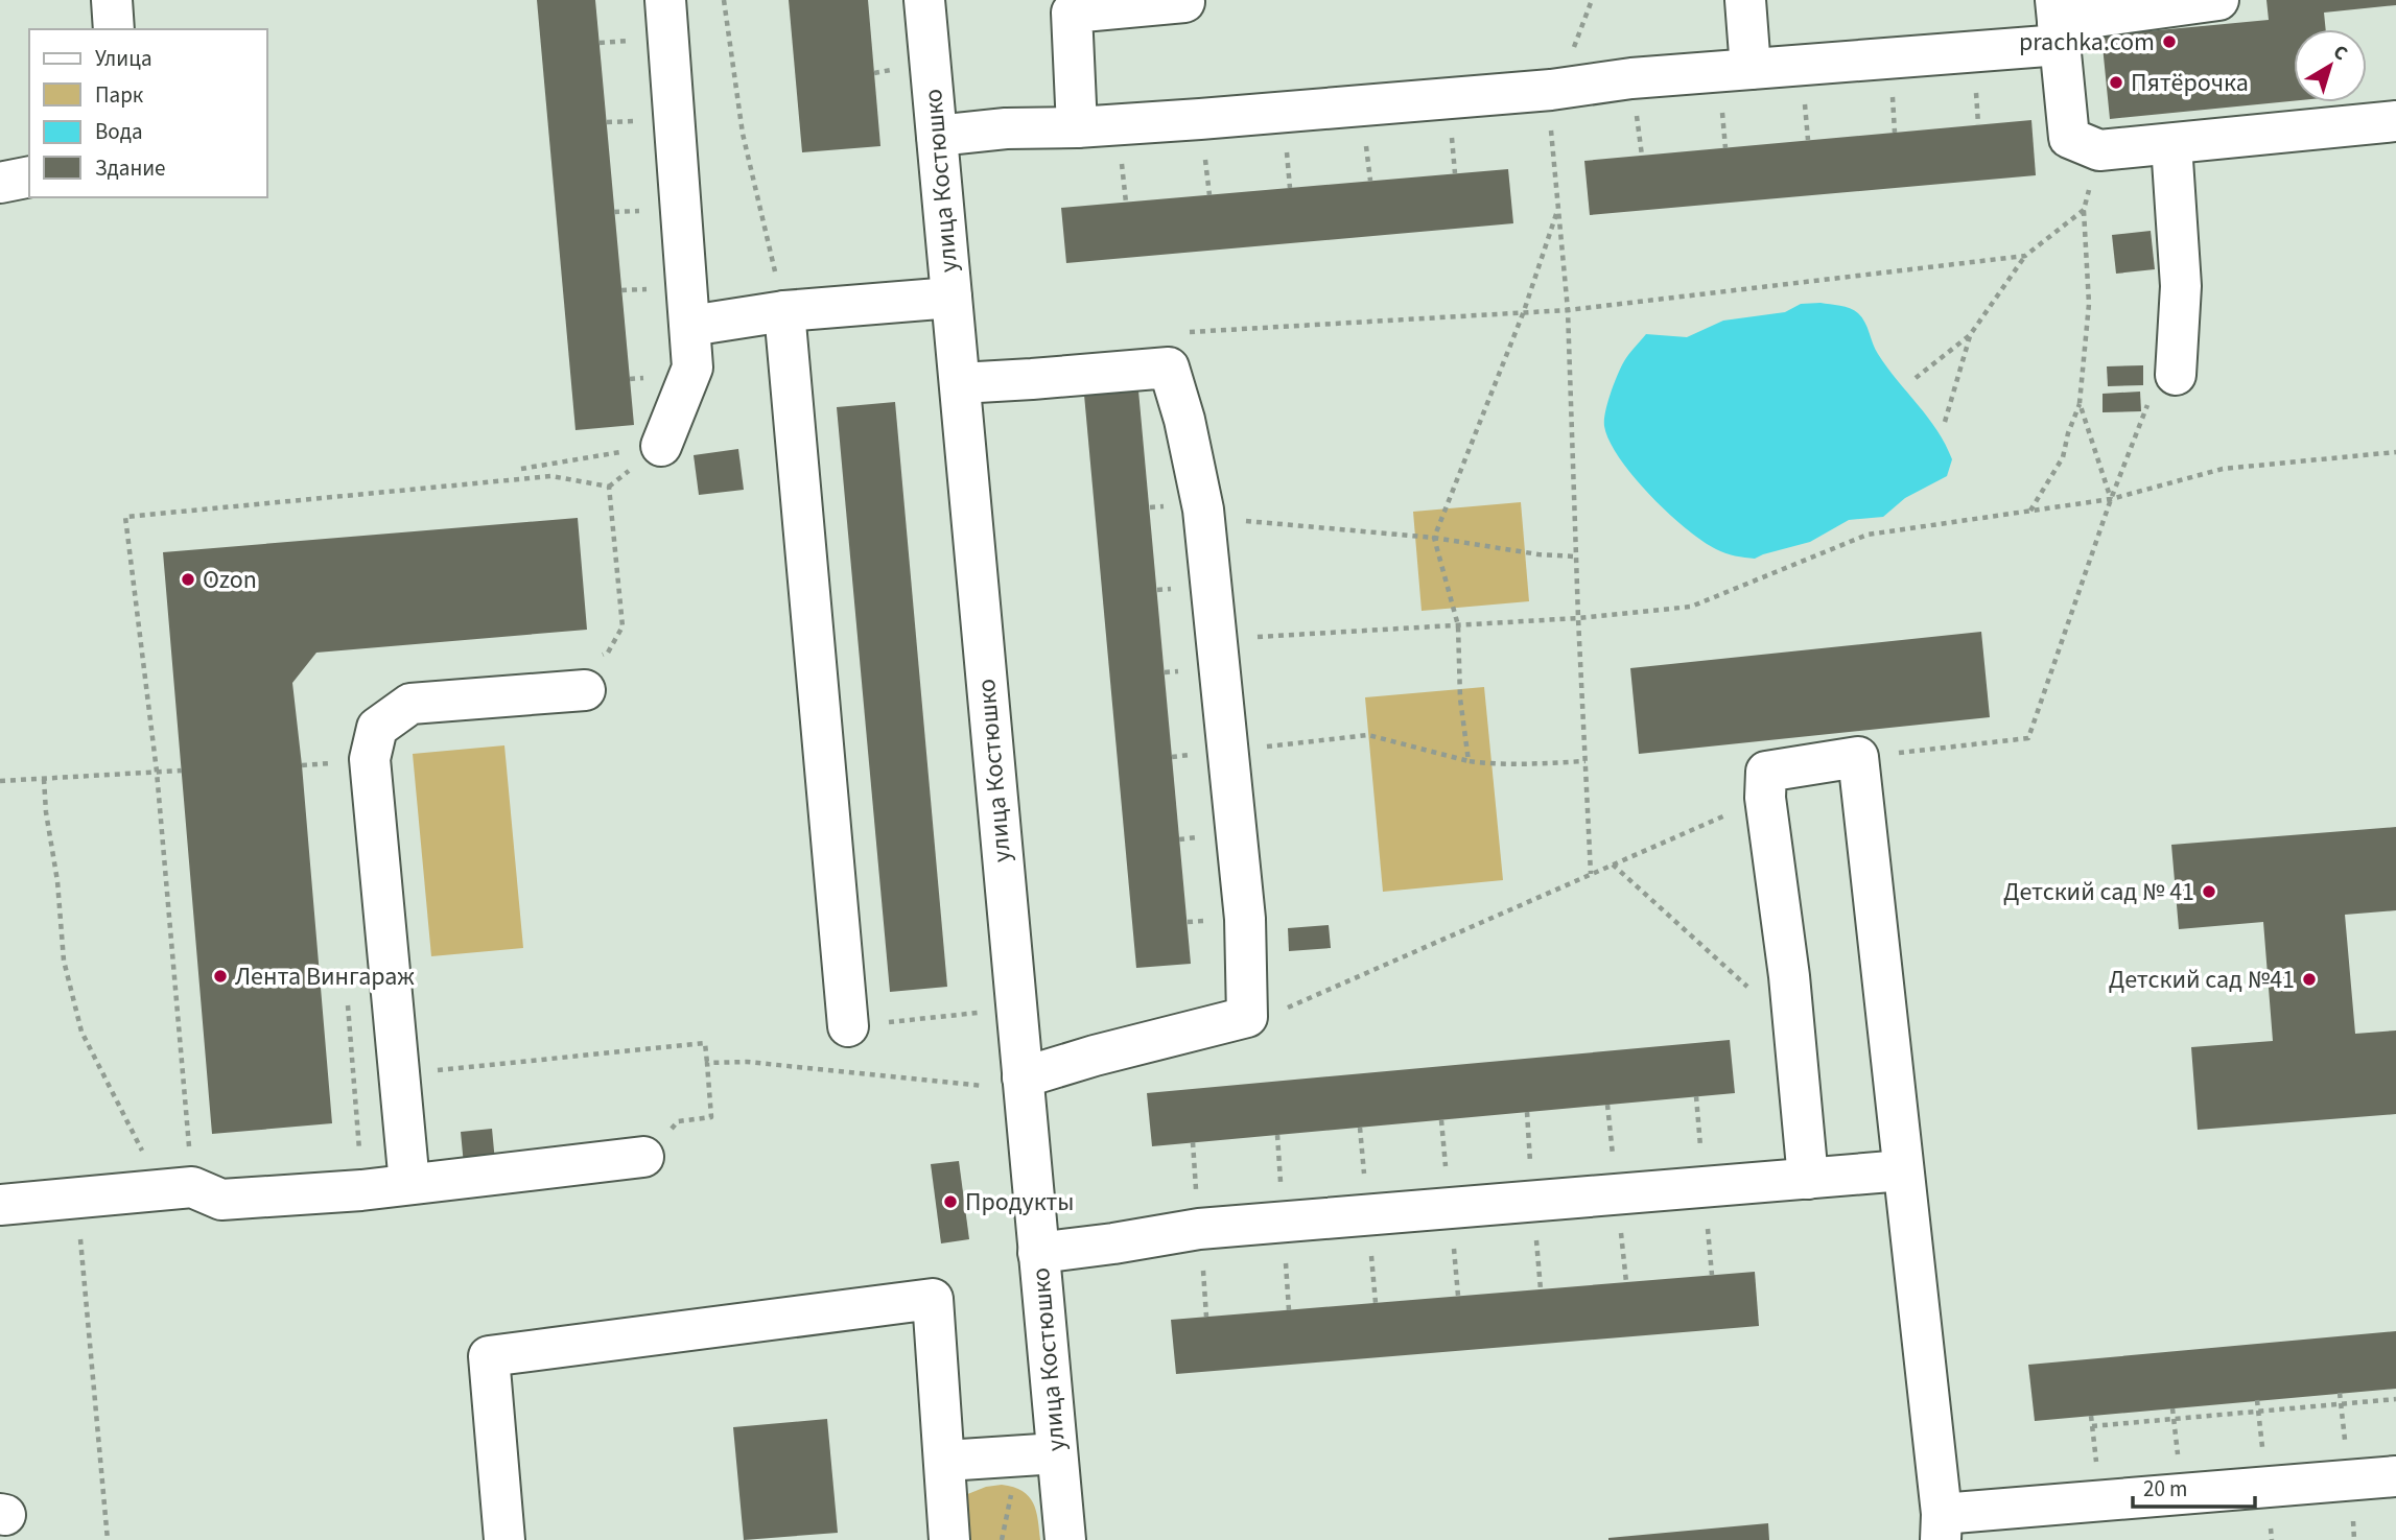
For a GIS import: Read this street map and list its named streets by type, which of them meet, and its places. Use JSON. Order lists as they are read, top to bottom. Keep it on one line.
{"streets":{"street":["улица Костюшко"]},"places":["prachka.com","Пятёрочка","Ozon","Детский сад № 41","Лента Вингараж","Детский сад №41","Продукты"],"legend":["Улица","Парк","Вода","Здание"],"scale_bar":"20 m","north":"top right"}
